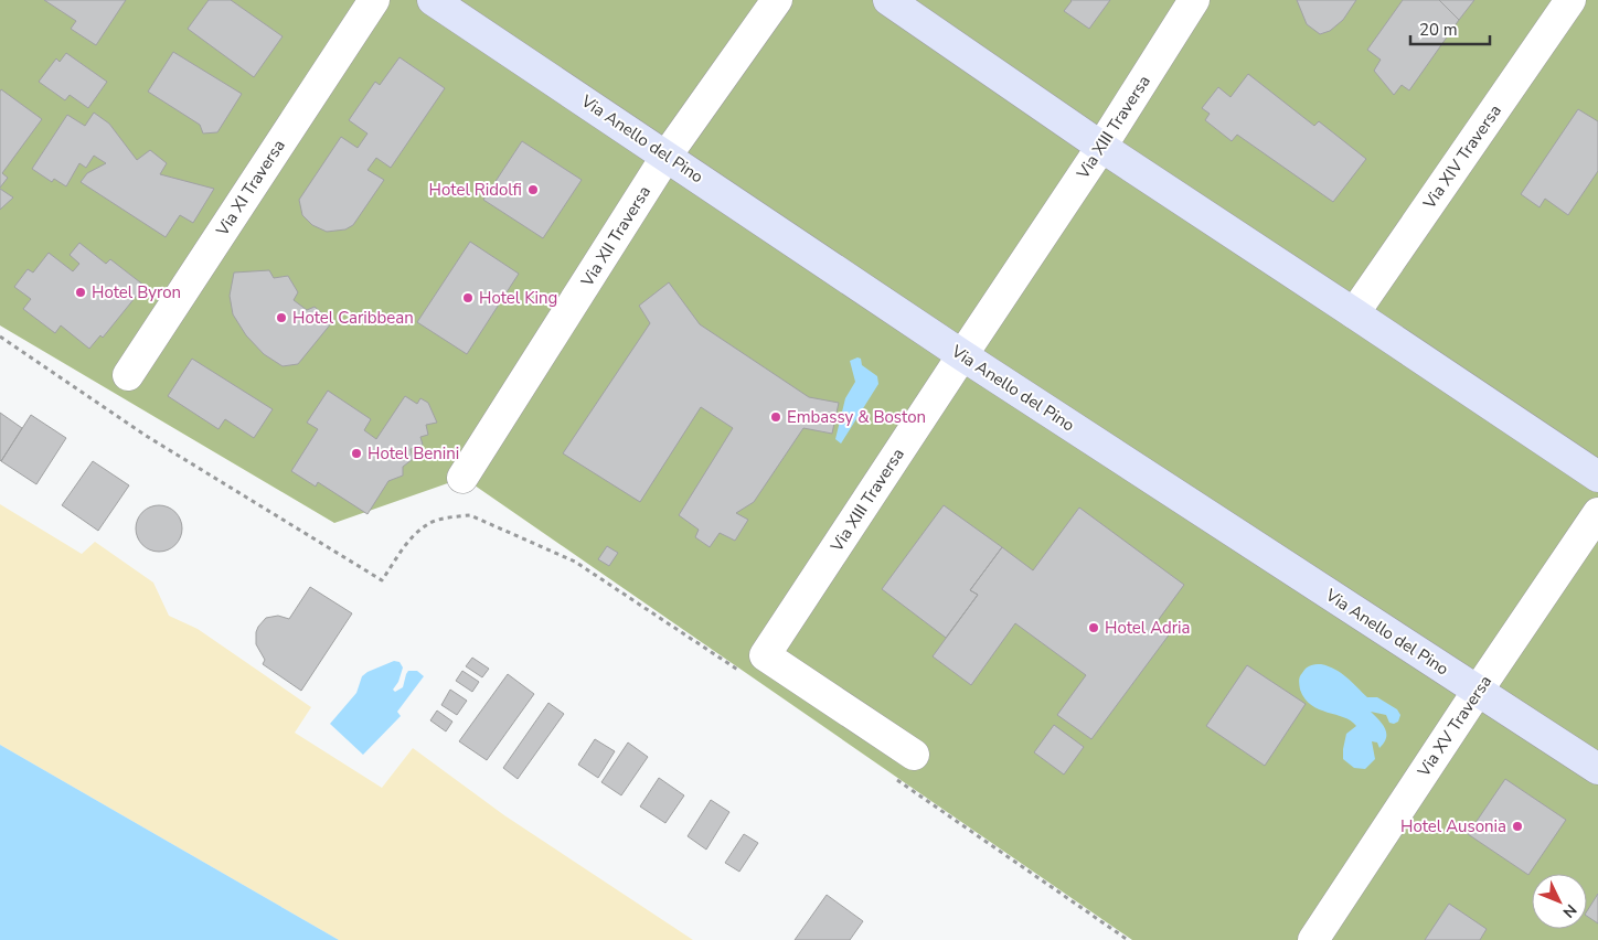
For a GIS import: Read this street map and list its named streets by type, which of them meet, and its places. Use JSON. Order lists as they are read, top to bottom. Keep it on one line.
{"streets":{"street":["Via XIII Traversa","Via Anello del Pino","Via XIV Traversa","Via XI Traversa","Via XII Traversa","Via XV Traversa"]},"crossings":[["Via XIII Traversa","Via Anello del Pino"],["Via Anello del Pino","Via XII Traversa"],["Via Anello del Pino","Via XV Traversa"]],"places":["Hotel Ridolfi","Hotel Byron","Hotel King","Hotel Caribbean","Embassy & Boston","Hotel Benini","Hotel Adria","Hotel Ausonia"],"scale_bar":"20 m","north":"bottom right"}
